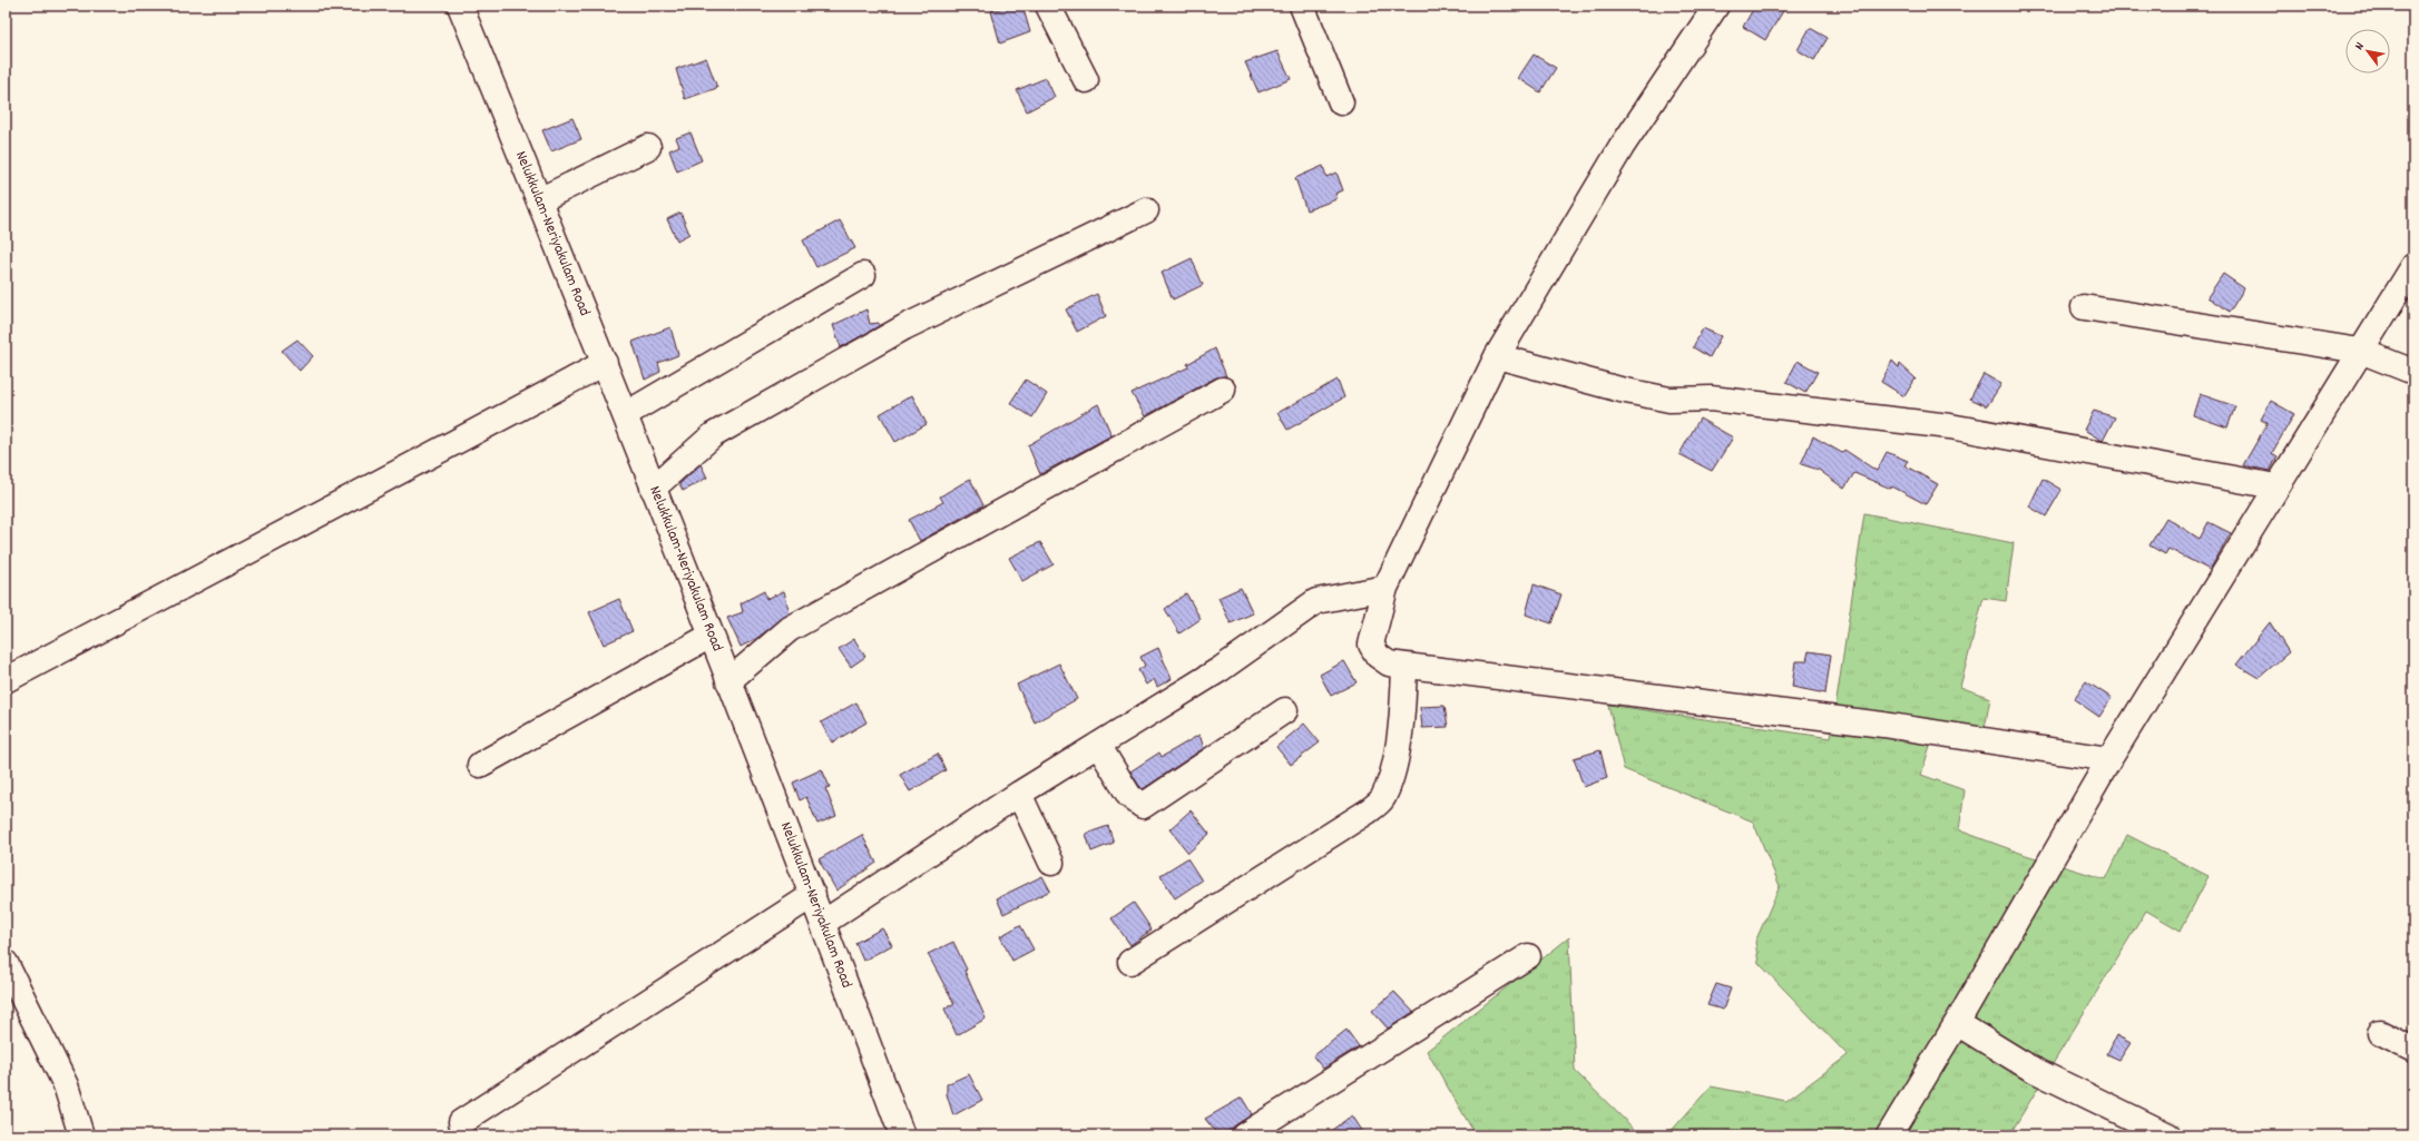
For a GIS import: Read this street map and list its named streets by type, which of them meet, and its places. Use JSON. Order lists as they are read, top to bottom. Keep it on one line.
{"streets":{"street":["Nelukkulam-Neriyakulam Road"]},"north":"top left"}
